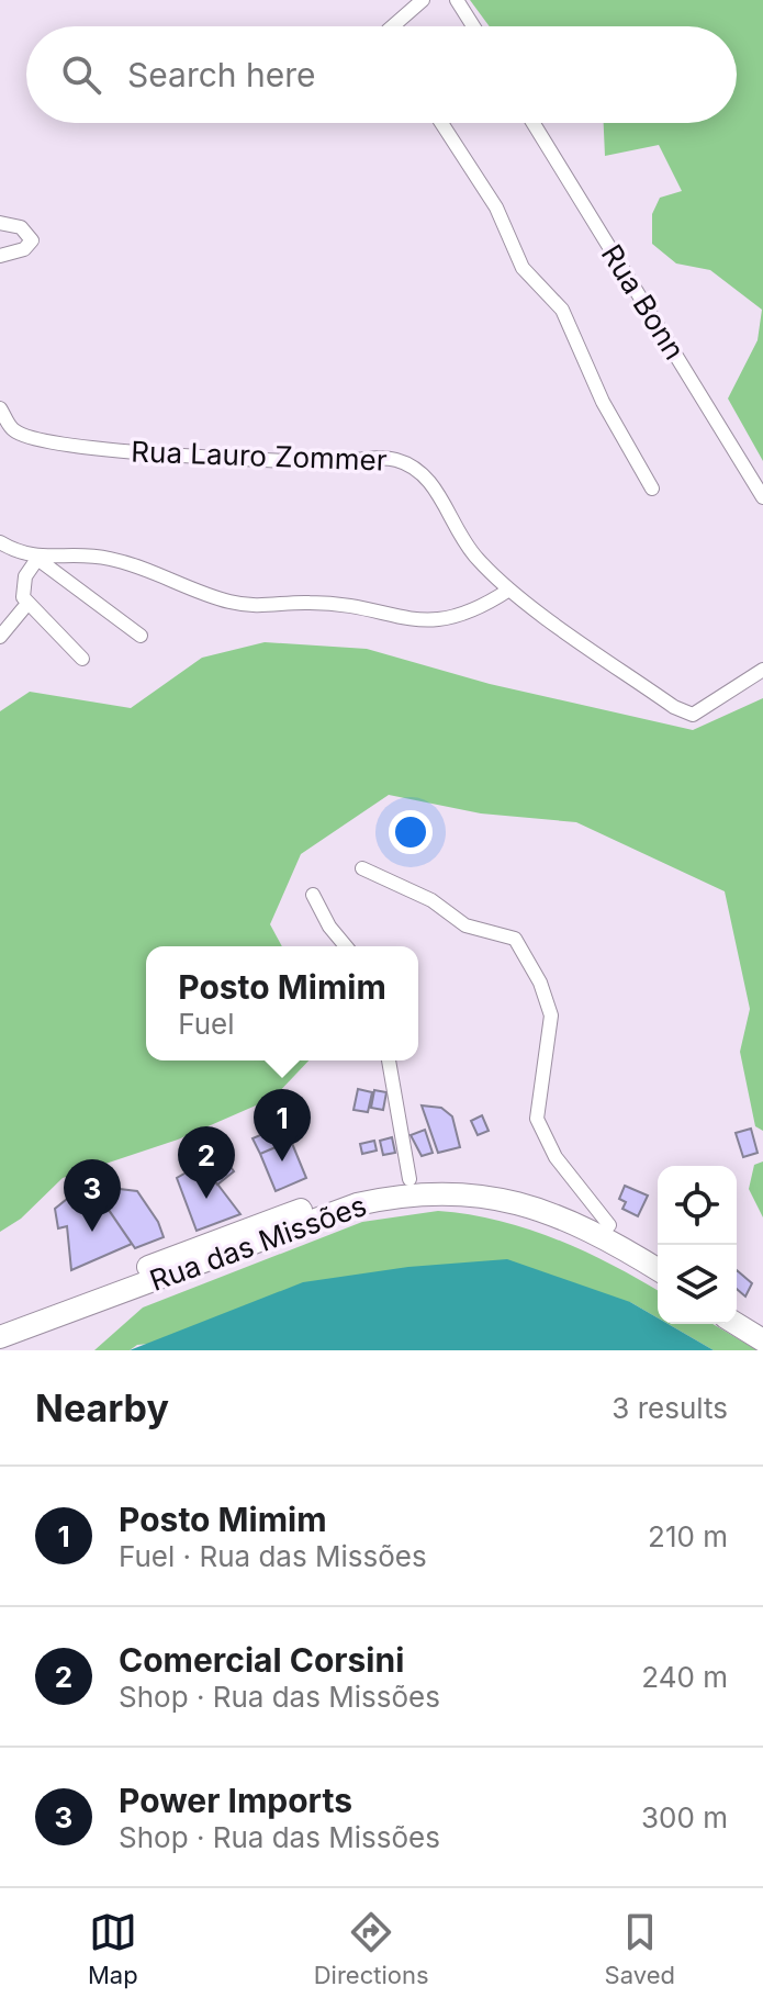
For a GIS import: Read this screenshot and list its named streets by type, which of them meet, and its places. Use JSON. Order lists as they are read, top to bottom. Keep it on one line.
{"streets":{"main road":["Rua das Missões"],"street":["Rua Bonn","Rua Lauro Zommer"]},"page":{"search":"Search here","popup":["Posto Mimim","Fuel"],"pins":["1","2","3"],"heading":["Nearby","3 results"],"list":[{"mark":"1","name":"Posto Mimim","note":"Fuel · Rua das Missões","value":"210 m"},{"mark":"2","name":"Comercial Corsini","note":"Shop · Rua das Missões","value":"240 m"},{"mark":"3","name":"Power Imports","note":"Shop · Rua das Missões","value":"300 m"}],"nav":["Map","Directions","Saved"]}}
